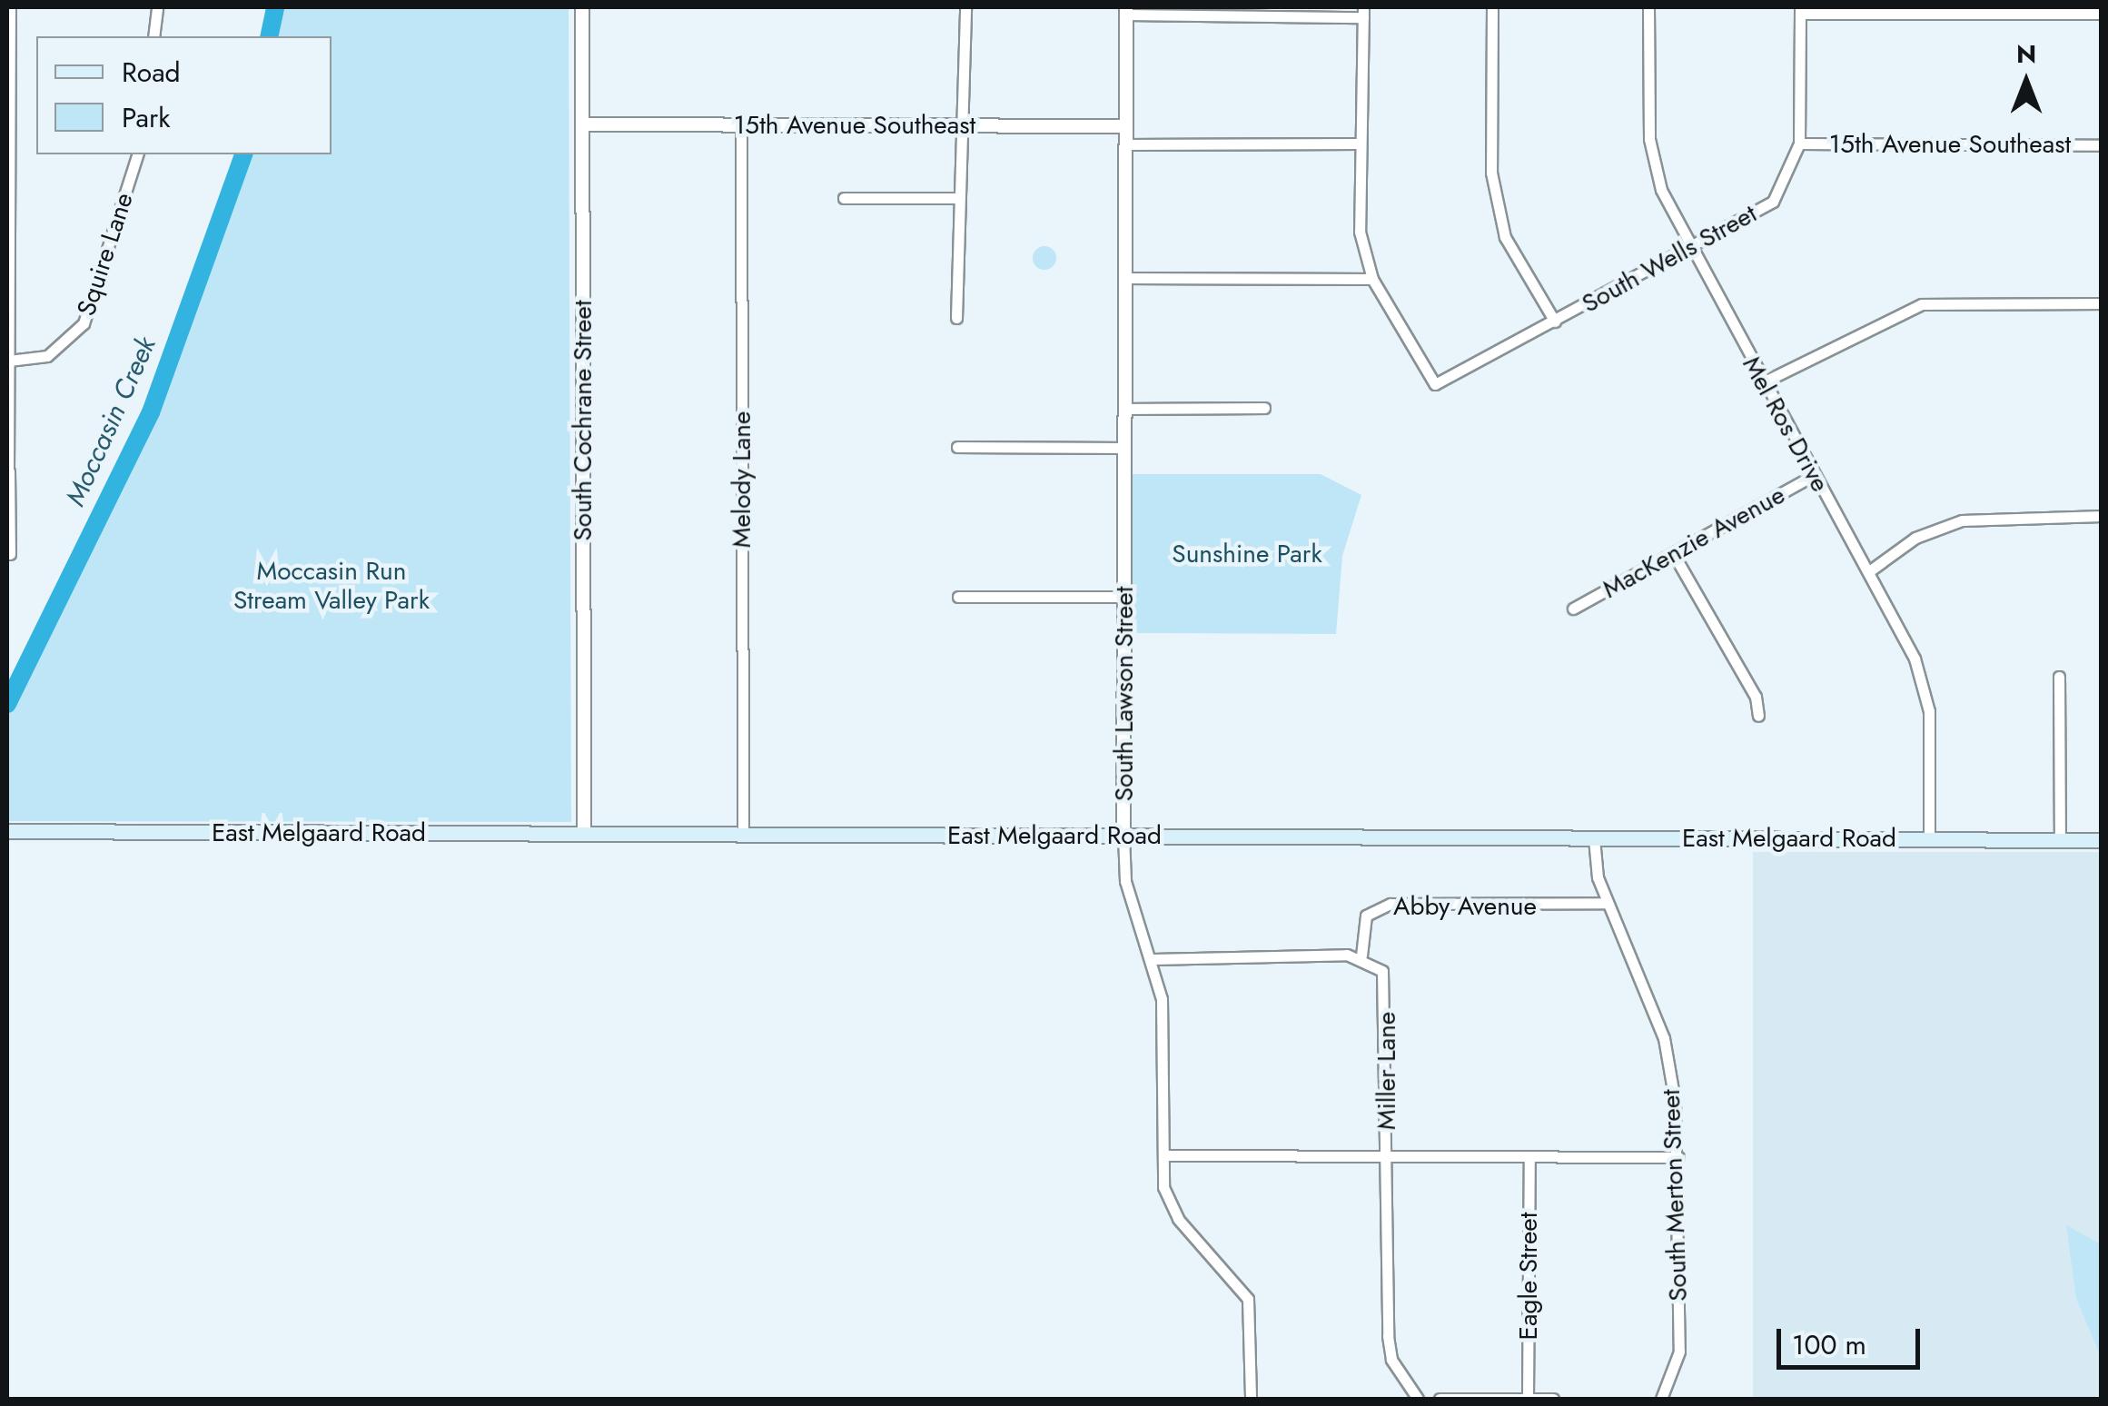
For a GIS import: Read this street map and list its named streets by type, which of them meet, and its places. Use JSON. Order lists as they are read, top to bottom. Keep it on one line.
{"streets":{"main road":["East Melgaard Road"],"street":["15th Avenue Southeast","Squire Lane","South Wells Street","South Cochrane Street","Mel Ros Drive","Melody Lane","MacKenzie Avenue","South Lawson Street","Abby Avenue","Miller Lane","South Merton Street","Eagle Street"]},"crossings":[["15th Avenue Southeast","South Wells Street"],["15th Avenue Southeast","South Cochrane Street"],["15th Avenue Southeast","Melody Lane"],["15th Avenue Southeast","South Lawson Street"],["South Wells Street","Mel Ros Drive"],["South Cochrane Street","East Melgaard Road"],["Mel Ros Drive","MacKenzie Avenue"],["Mel Ros Drive","East Melgaard Road"],["Melody Lane","East Melgaard Road"],["South Lawson Street","East Melgaard Road"],["East Melgaard Road","South Merton Street"],["Abby Avenue","Miller Lane"],["Abby Avenue","South Merton Street"]],"water":["Moccasin Creek"],"parks":["Sunshine Park","Moccasin Run Stream Valley Park"],"legend":["Road","Park"],"scale_bar":"100 m","north":"top"}
